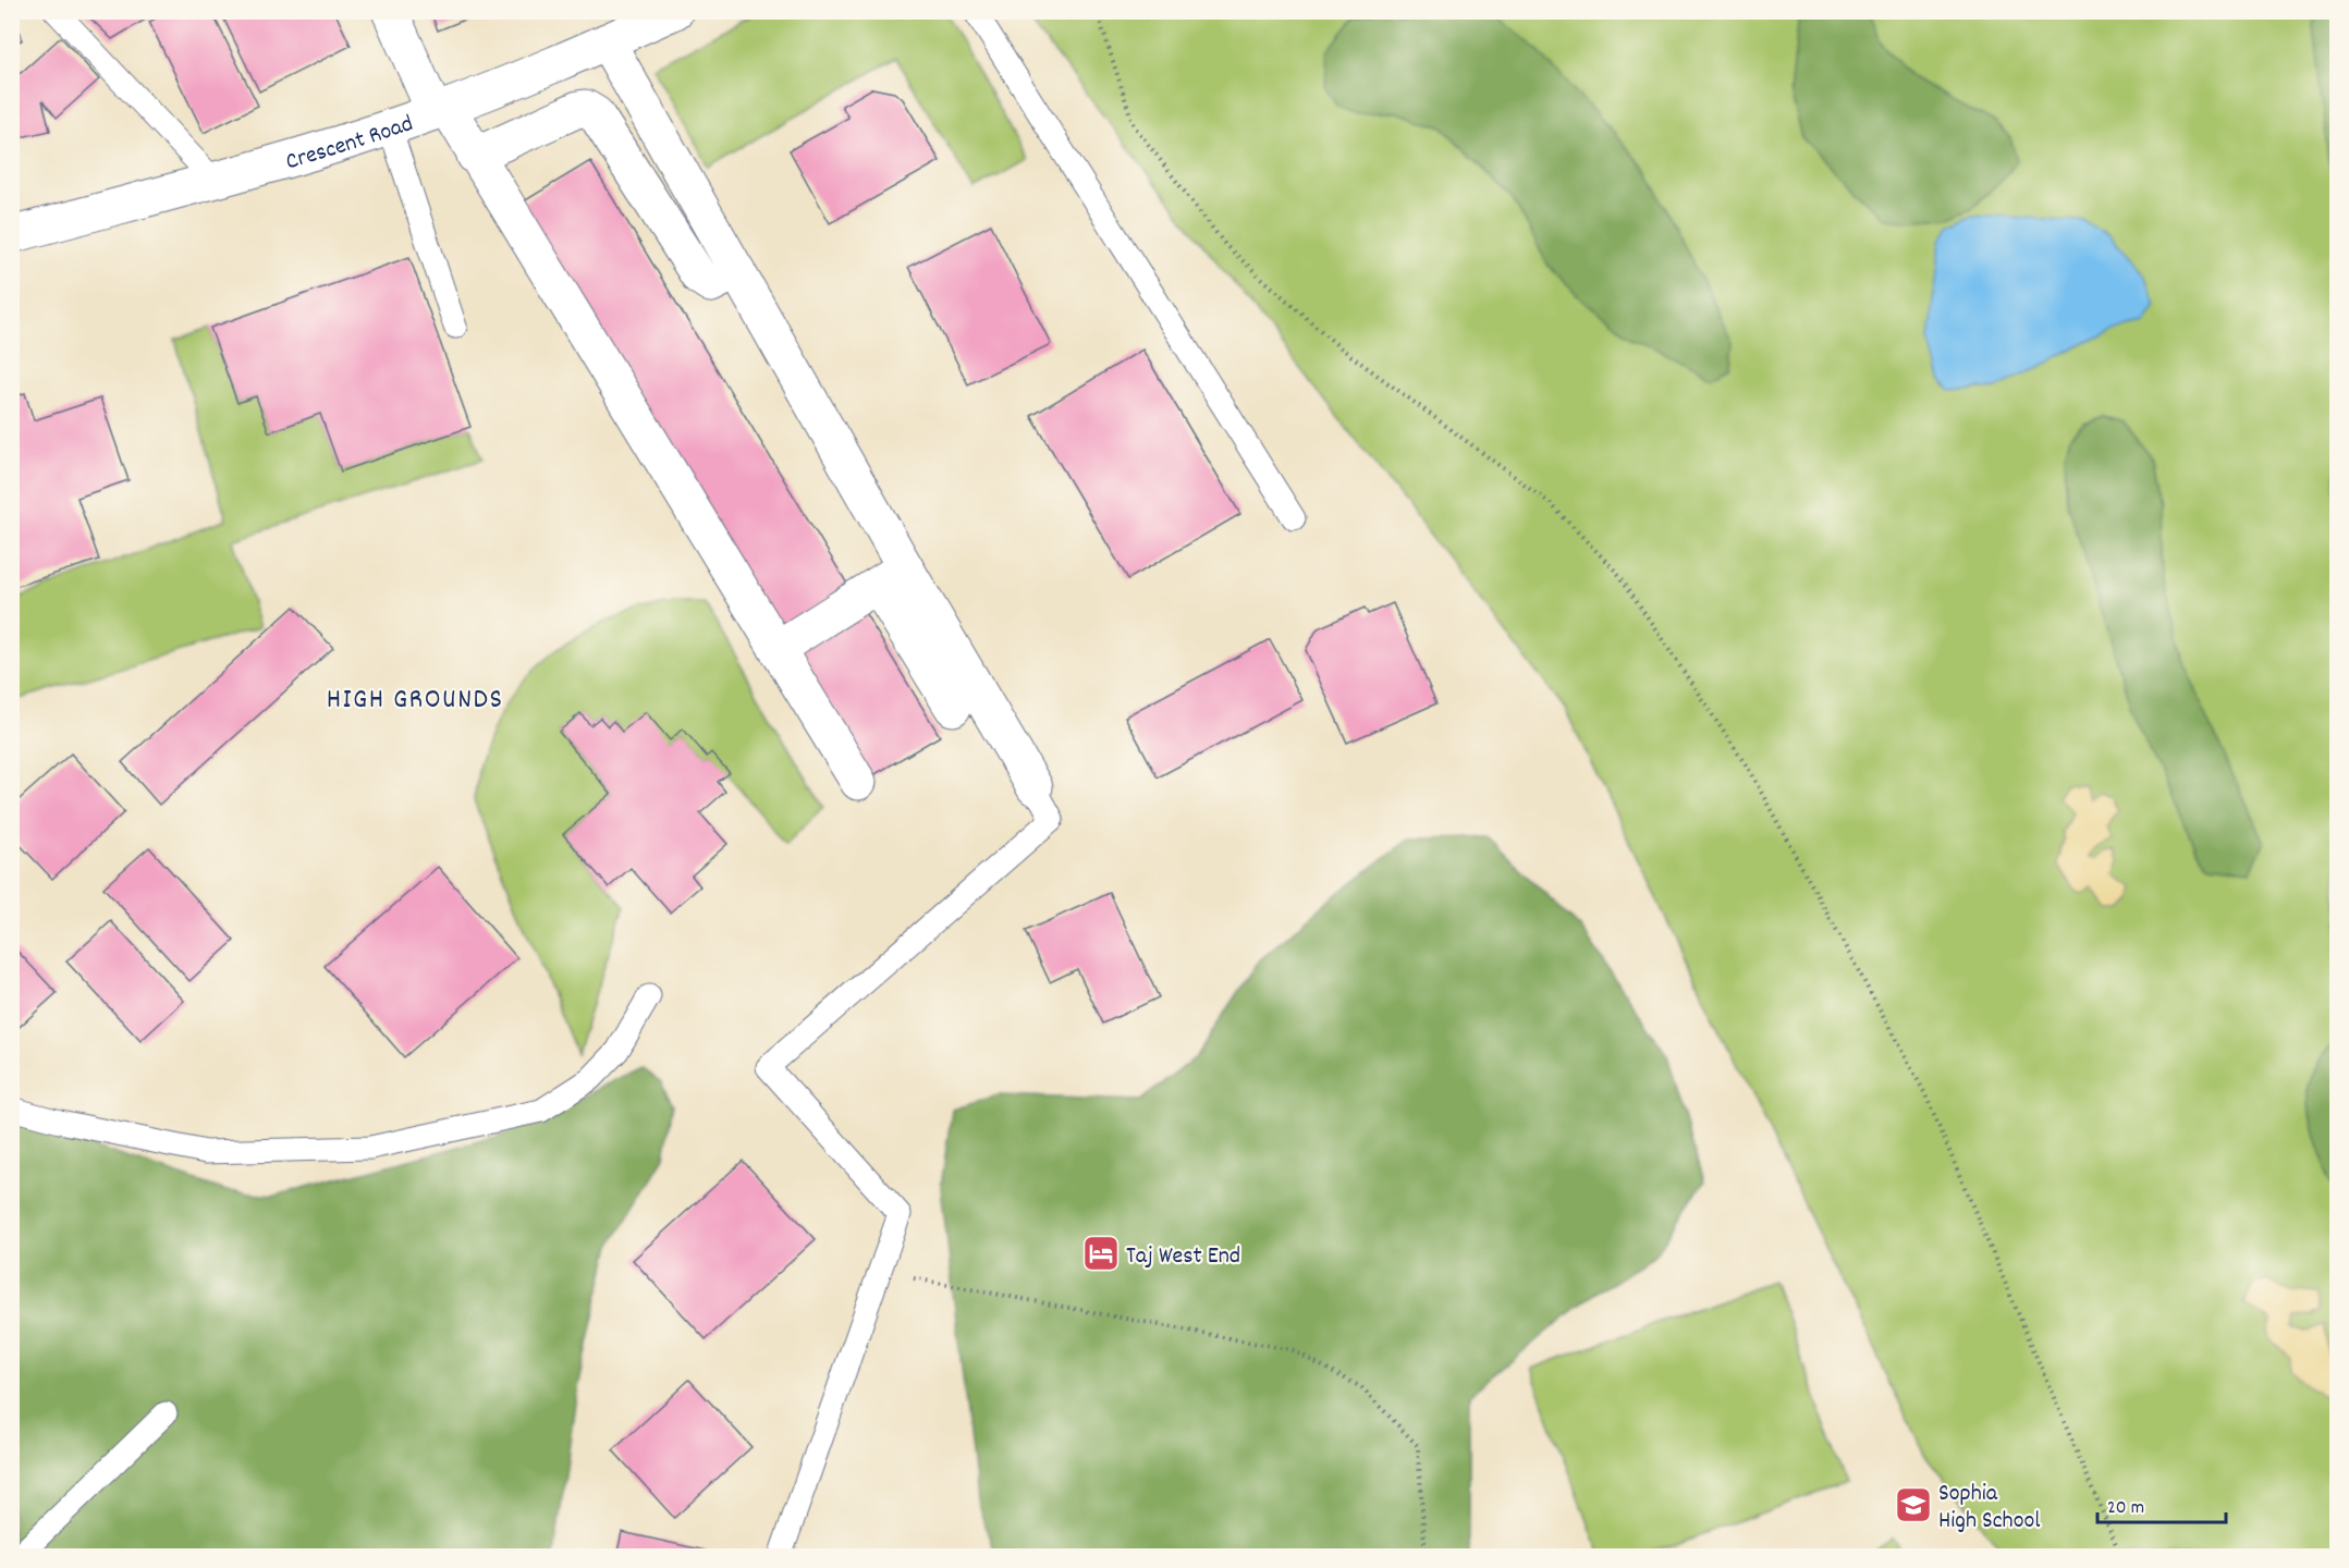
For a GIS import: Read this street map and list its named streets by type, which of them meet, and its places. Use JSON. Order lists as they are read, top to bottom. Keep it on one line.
{"streets":{"street":["Crescent Road"]},"districts":["HIGH GROUNDS"],"places":{"hotel":["Taj West End"],"school or university":["Sophia High School"]},"scale_bar":"20 m"}
